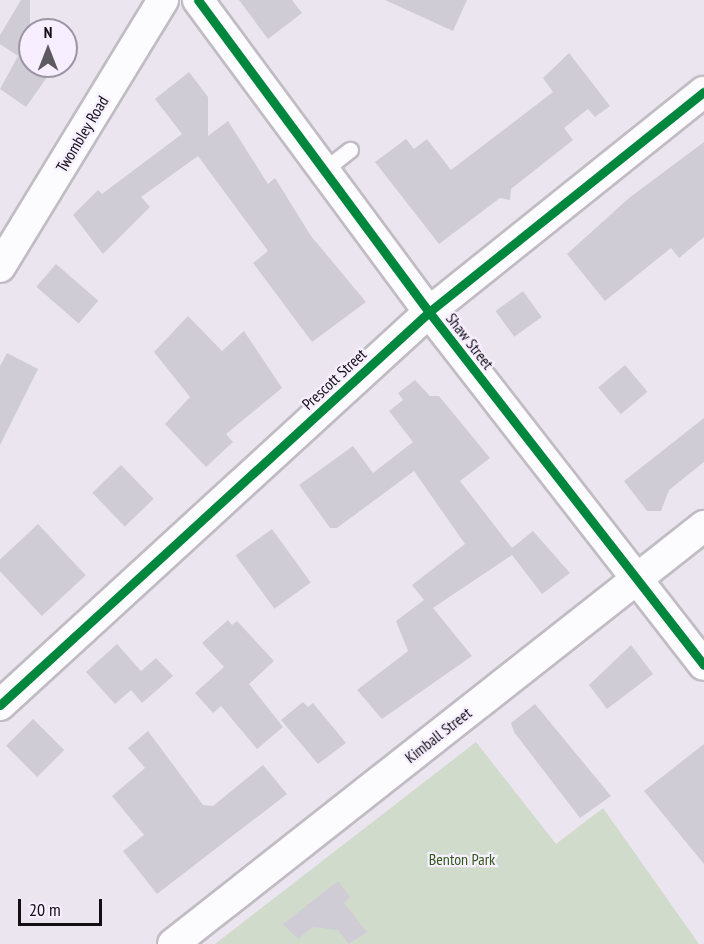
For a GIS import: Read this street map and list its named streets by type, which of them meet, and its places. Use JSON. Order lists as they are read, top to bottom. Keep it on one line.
{"streets":{"street":["Twombley Road","Shaw Street","Prescott Street","Kimball Street"]},"crossings":[["Shaw Street","Prescott Street"],["Shaw Street","Kimball Street"]],"parks":["Benton Park"],"scale_bar":"20 m","north":"top"}
